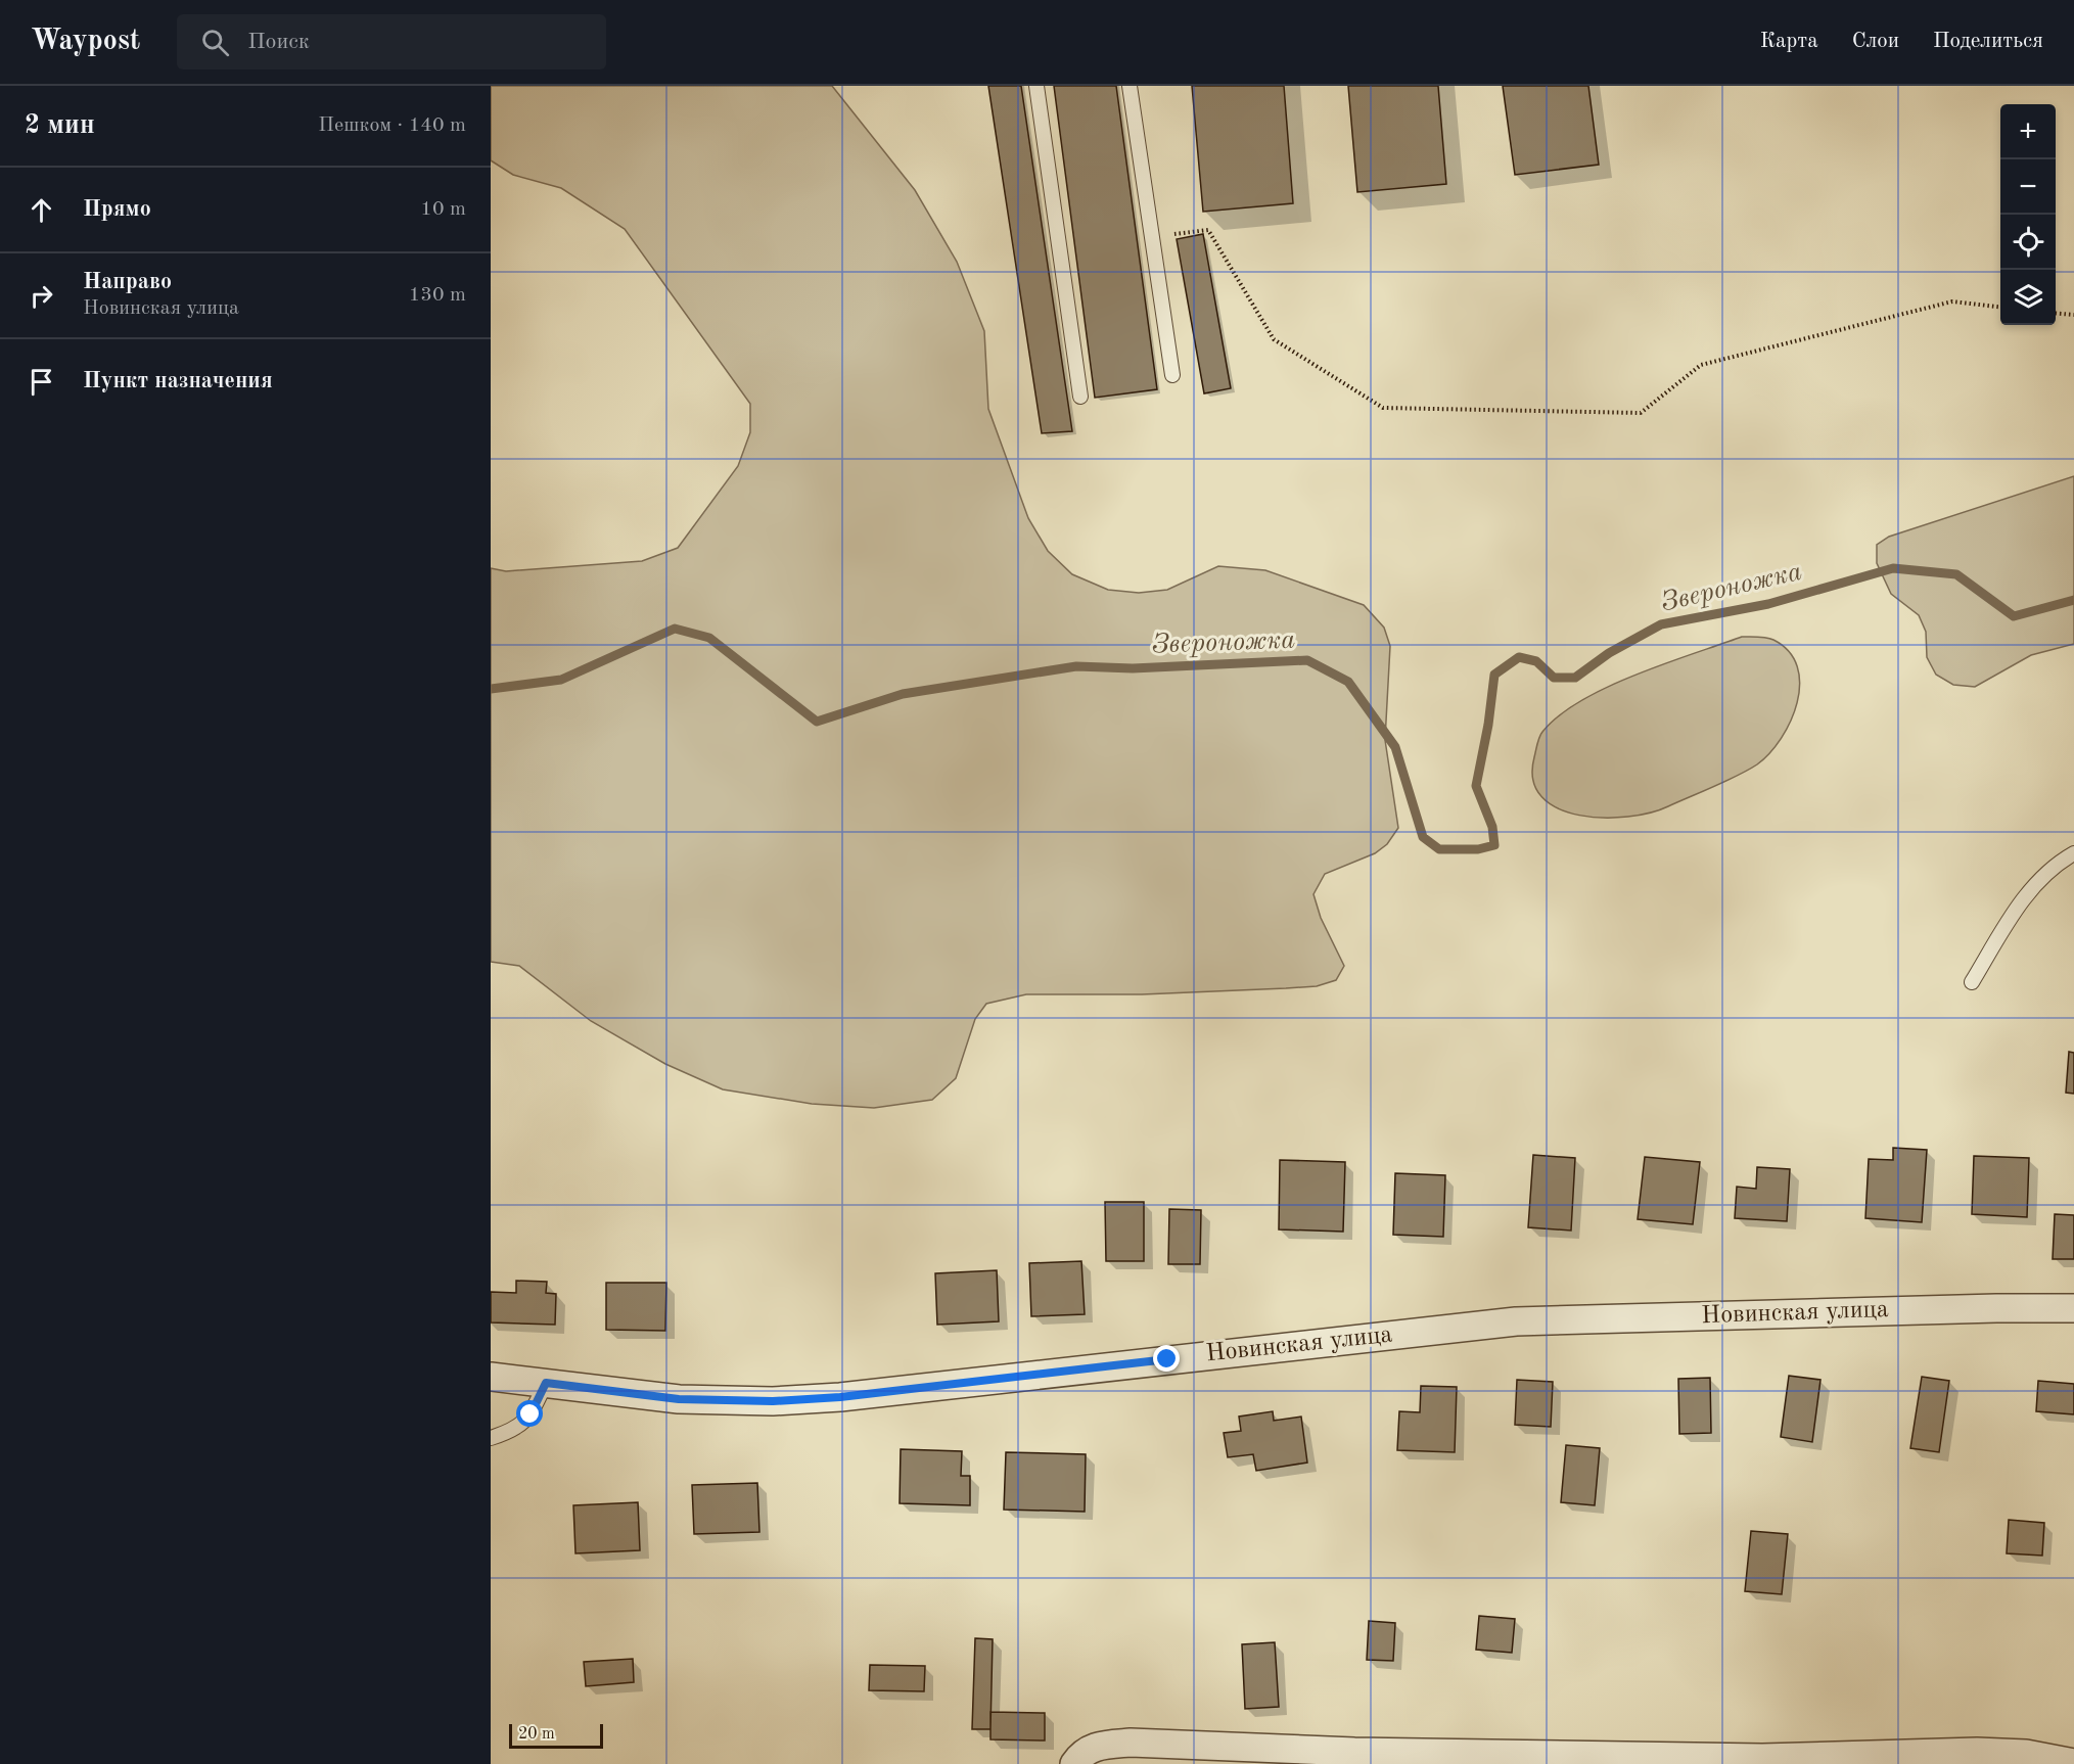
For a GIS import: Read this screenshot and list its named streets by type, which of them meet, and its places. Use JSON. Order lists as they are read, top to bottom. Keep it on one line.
{"streets":{"street":["Новинская улица"]},"water":["Звероножка"],"scale_bar":"20 m","page":{"header":"Waypost","search":"Поиск","nav":["Карта","Слои","Поделиться"],"heading":["2 мин","Пешком · 140 m"],"map_buttons":["+","−"],"list":[["Прямо","10 m"],["Направо","Новинская улица","130 m"],"Пункт назначения"],"scale":"20 m"}}
